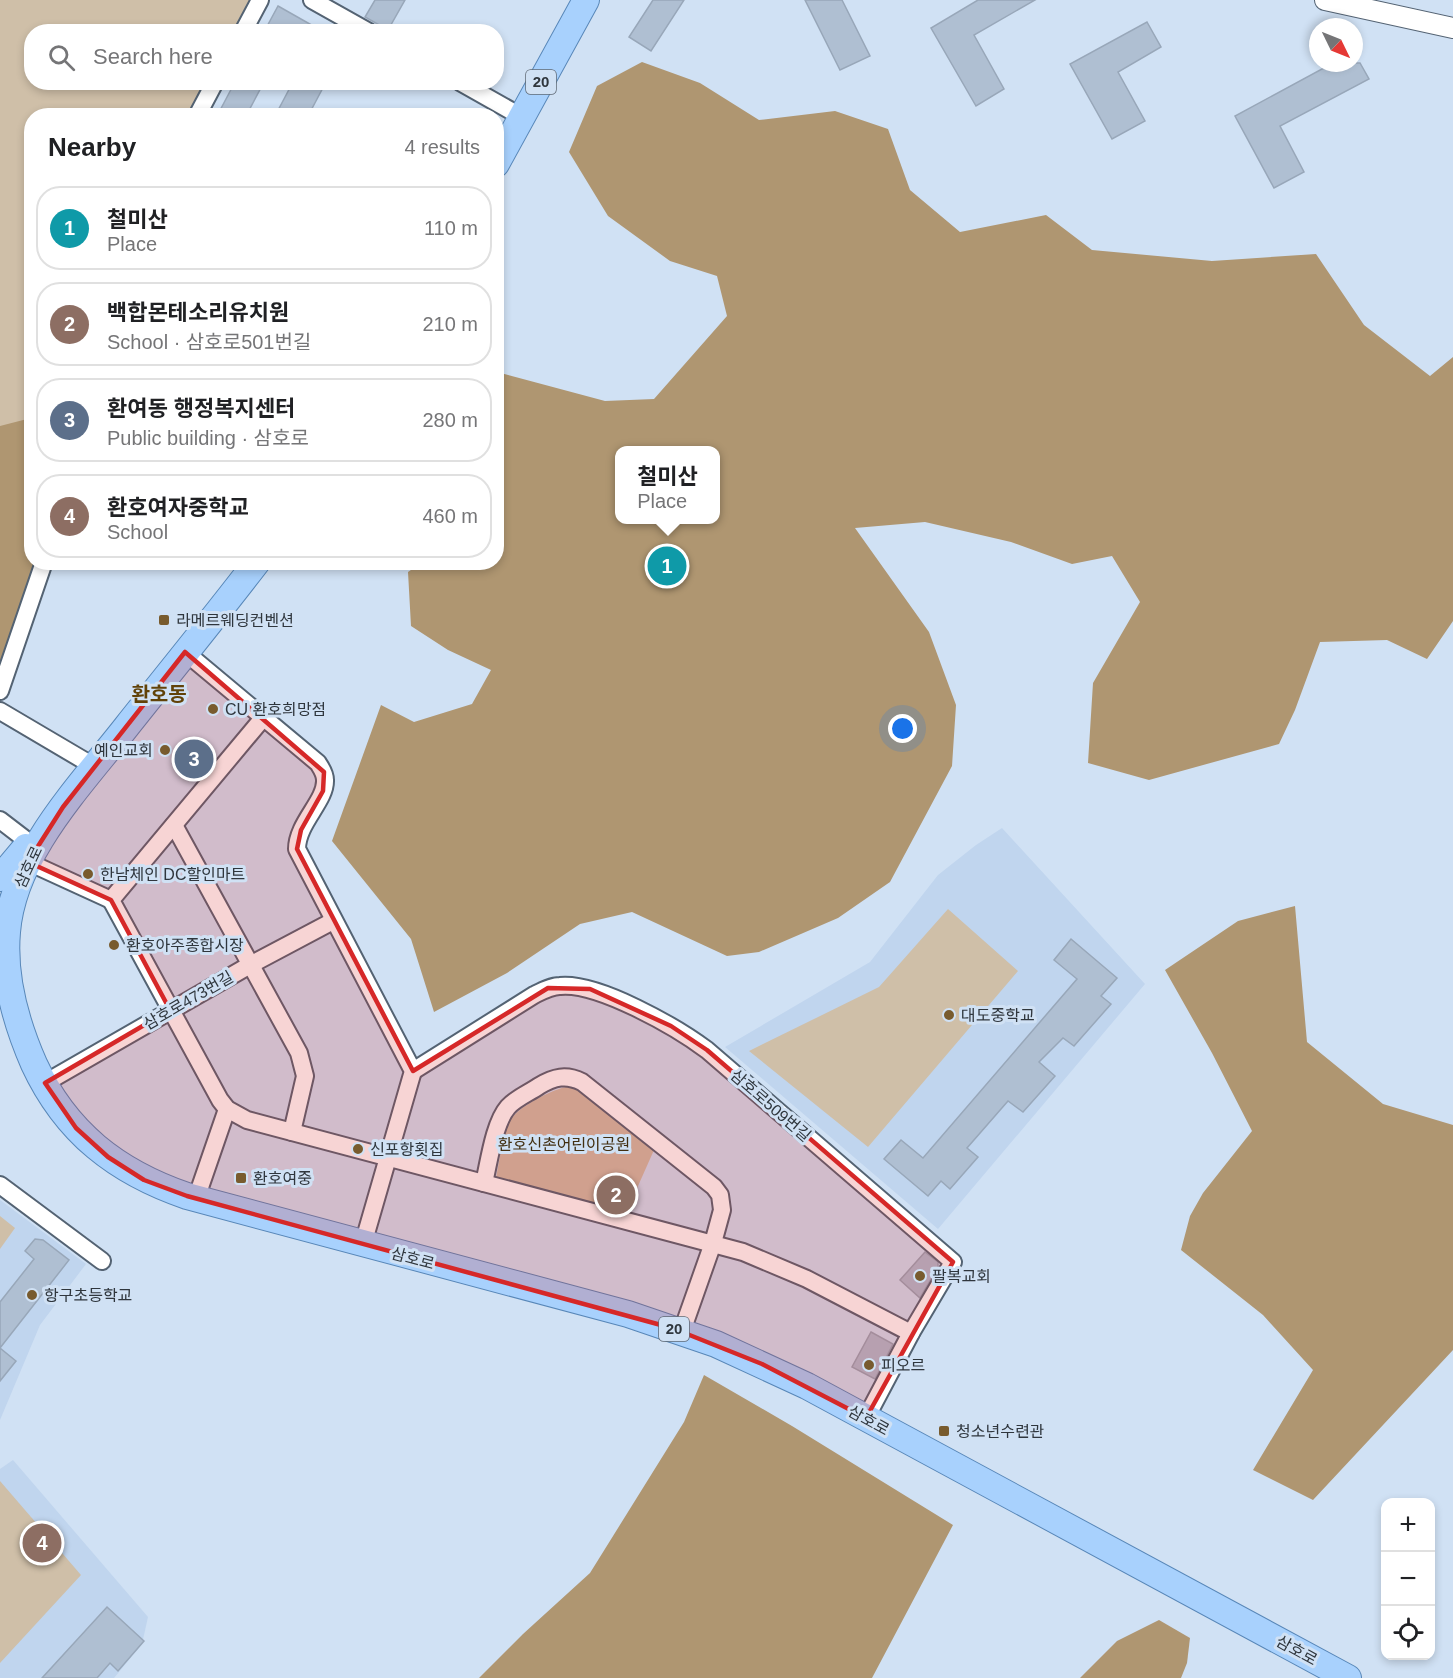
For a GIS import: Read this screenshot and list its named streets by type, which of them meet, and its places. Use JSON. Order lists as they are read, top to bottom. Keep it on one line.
{"streets":{"main road":["20","삼호로"],"street":["삼호로473번길","삼호로509번길"]},"crossings":[["삼호로","삼호로473번길"],["삼호로","삼호로509번길"]],"districts":["환호동"],"parks":["환호신촌어린이공원"],"places":{"transit":["라메르웨딩컨벤션","환호여중","청소년수련관"],"other":["CU 환호희망점","예인교회","한남체인 DC할인마트","환호아주종합시장","대도중학교","신포항횟집","팔복교회","항구초등학교","피오르"]},"north":"bottom right","page":{"search":"Search here","heading":["Nearby","4 results"],"list":[{"mark":"1","name":"철미산","note":"Place","value":"110 m"},{"mark":"2","name":"백합몬테소리유치원","note":"School · 삼호로501번길","value":"210 m"},{"mark":"3","name":"환여동 행정복지센터","note":"Public building · 삼호로","value":"280 m"},{"mark":"4","name":"환호여자중학교","note":"School","value":"460 m"}],"popup":["철미산","Place"],"pins":["1","3","2","4"],"map_buttons":["+","−"]}}
